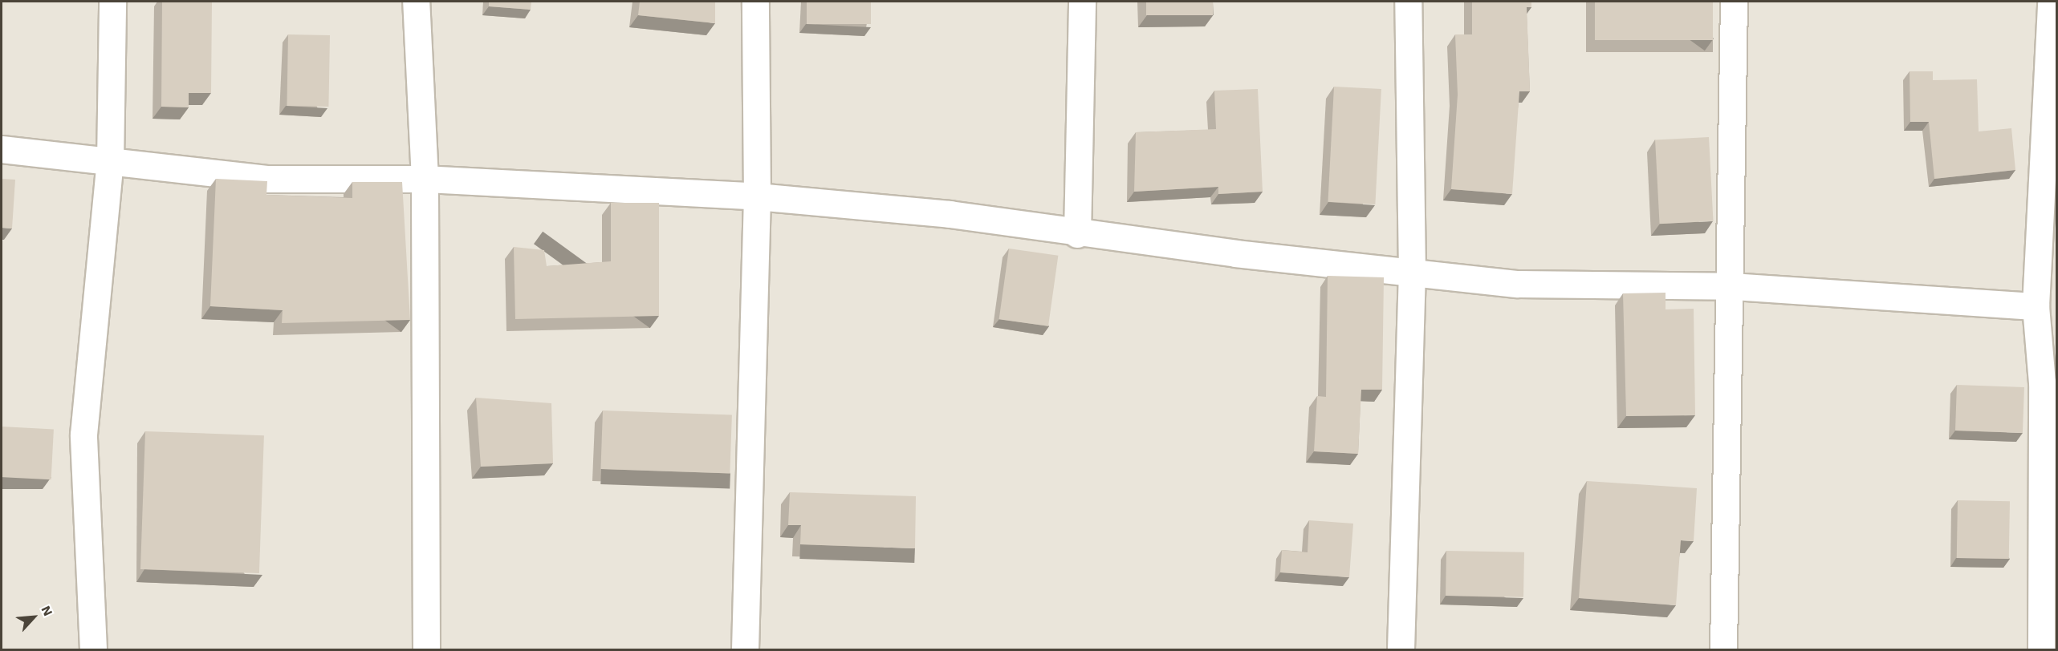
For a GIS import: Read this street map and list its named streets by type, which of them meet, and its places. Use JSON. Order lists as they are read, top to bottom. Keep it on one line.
{"north":"top right"}
